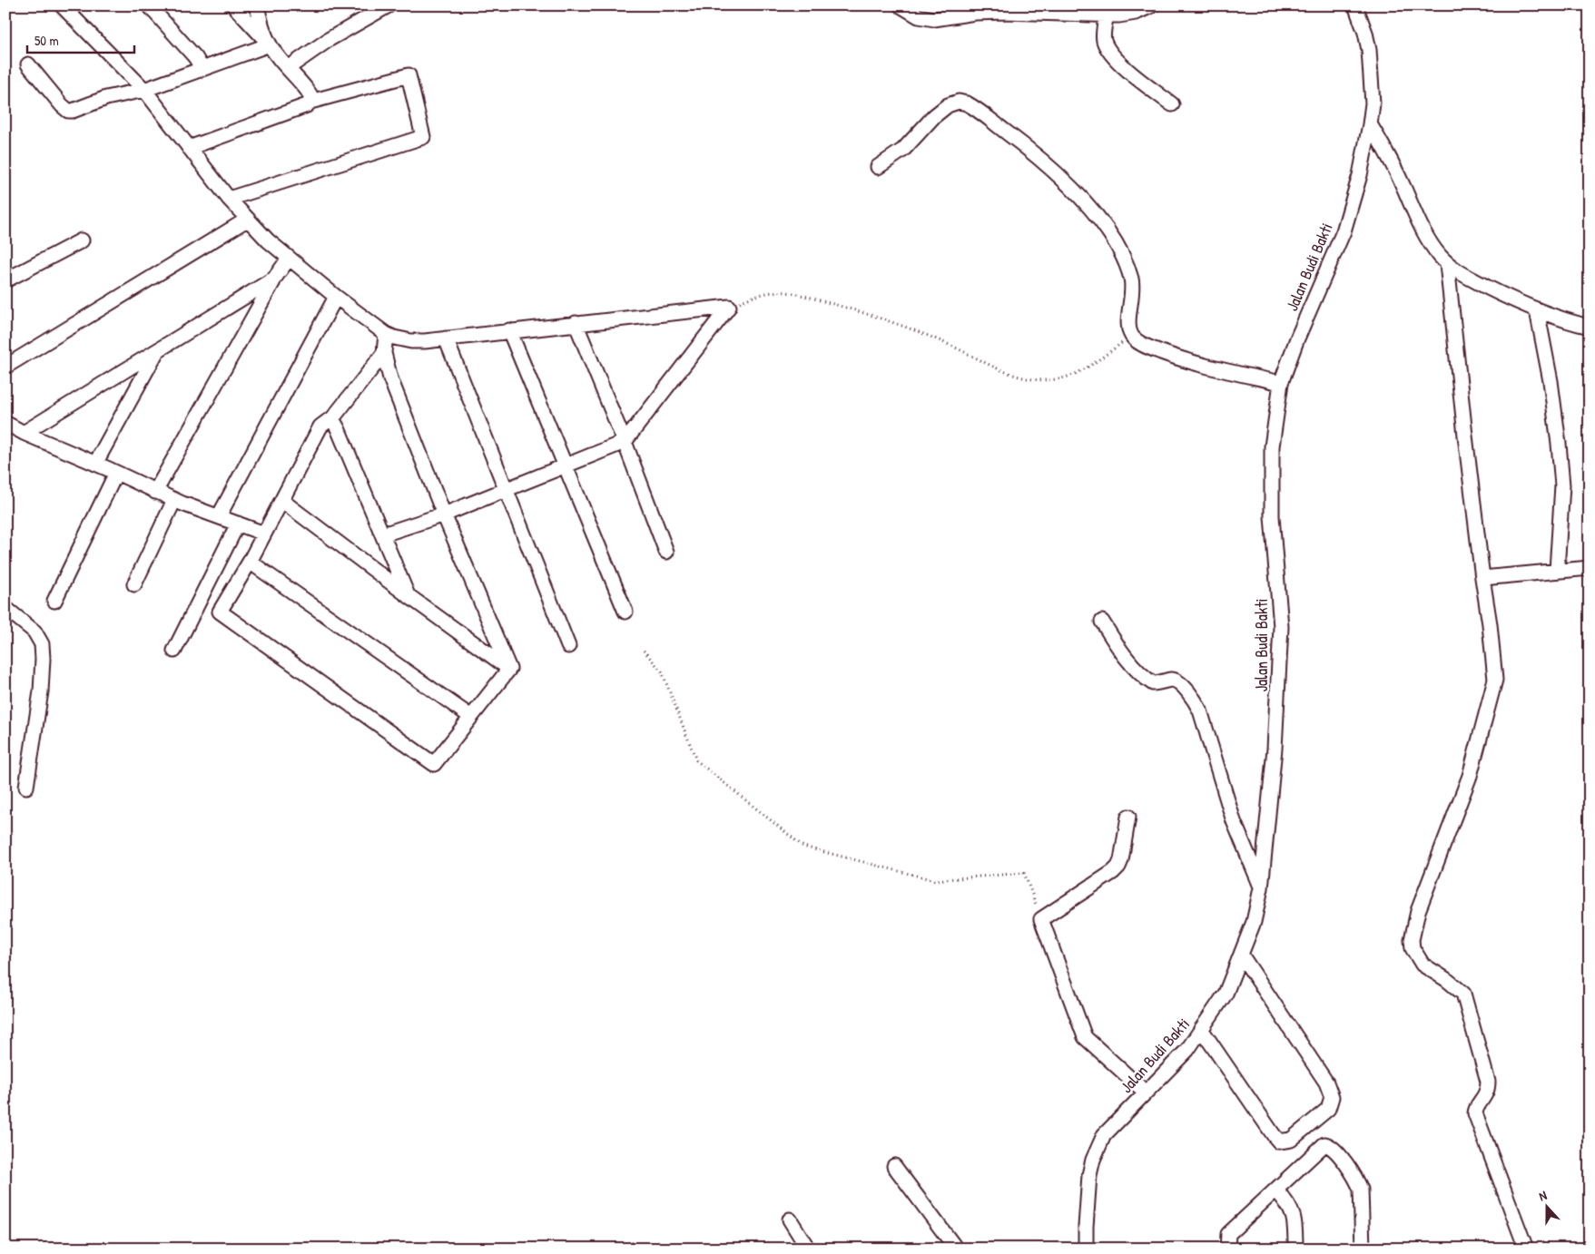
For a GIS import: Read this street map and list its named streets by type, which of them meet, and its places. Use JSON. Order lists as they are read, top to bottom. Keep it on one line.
{"streets":{"street":["Jalan Budi Bakti"]},"scale_bar":"50 m","north":"top"}
